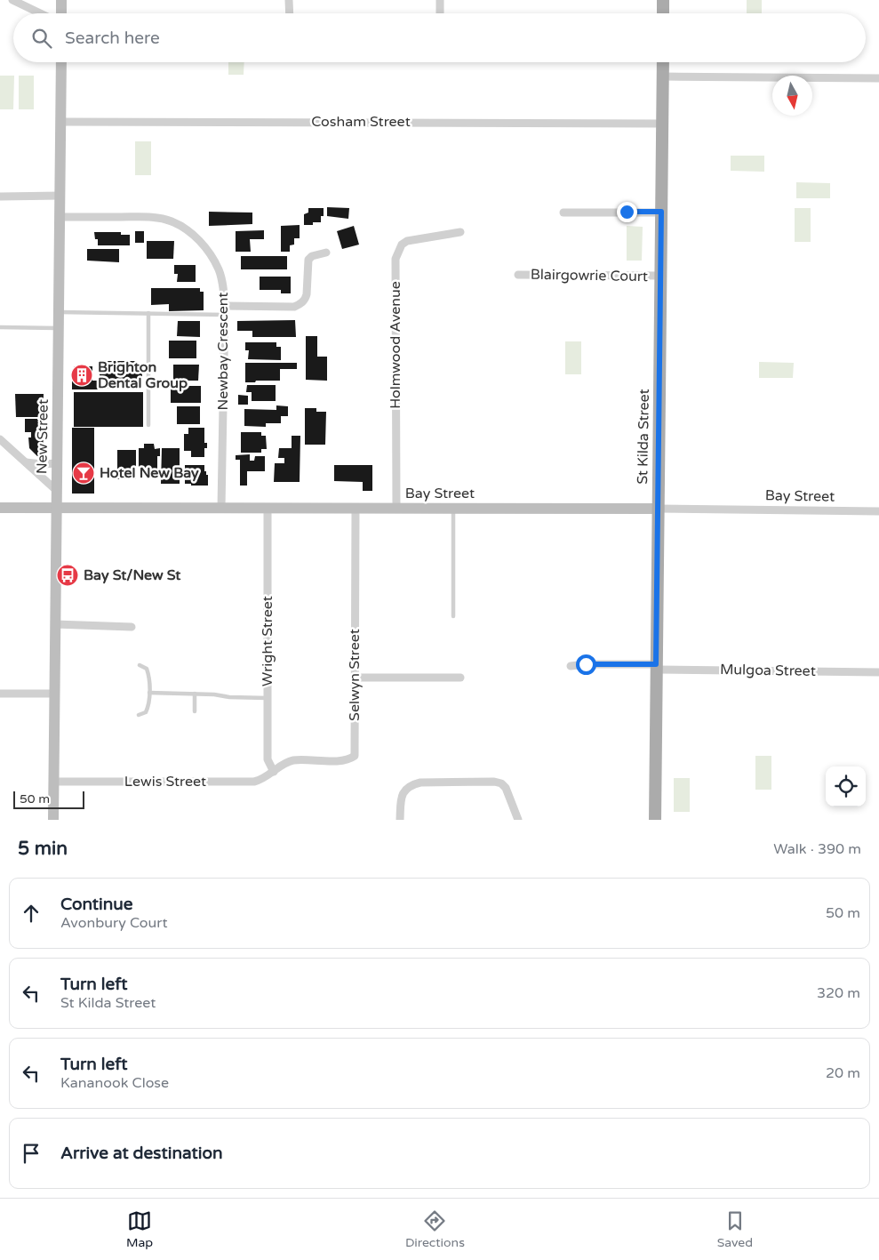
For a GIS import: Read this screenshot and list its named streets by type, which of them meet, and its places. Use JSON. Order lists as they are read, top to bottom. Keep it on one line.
{"streets":{"main road":["New Street","St Kilda Street","Bay Street"],"street":["Cosham Street","Blairgowrie Court","Holmwood Avenue","Newbay Crescent","Wright Street","Mulgoa Street","Selwyn Street","Lewis Street"]},"crossings":[["Cosham Street","New Street"],["Cosham Street","St Kilda Street"],["Blairgowrie Court","St Kilda Street"],["Holmwood Avenue","Bay Street"],["Newbay Crescent","New Street"],["Newbay Crescent","Bay Street"],["New Street","Bay Street"],["New Street","Lewis Street"],["St Kilda Street","Bay Street"],["St Kilda Street","Mulgoa Street"],["Bay Street","Wright Street"],["Bay Street","Selwyn Street"],["Wright Street","Selwyn Street"],["Wright Street","Lewis Street"],["Selwyn Street","Lewis Street"]],"places":{"building":["Brighton Dental Group"],"bar":["Hotel New Bay"],"bus stop":["Bay St/New St"]},"scale_bar":"50 m","north":"bottom","page":{"search":"Search here","scale":"50 m","heading":["5 min","Walk · 390 m"],"list":[["Continue","Avonbury Court","50 m"],["Turn left","St Kilda Street","320 m"],["Turn left","Kananook Close","20 m"],"Arrive at destination"],"nav":["Map","Directions","Saved"]}}
